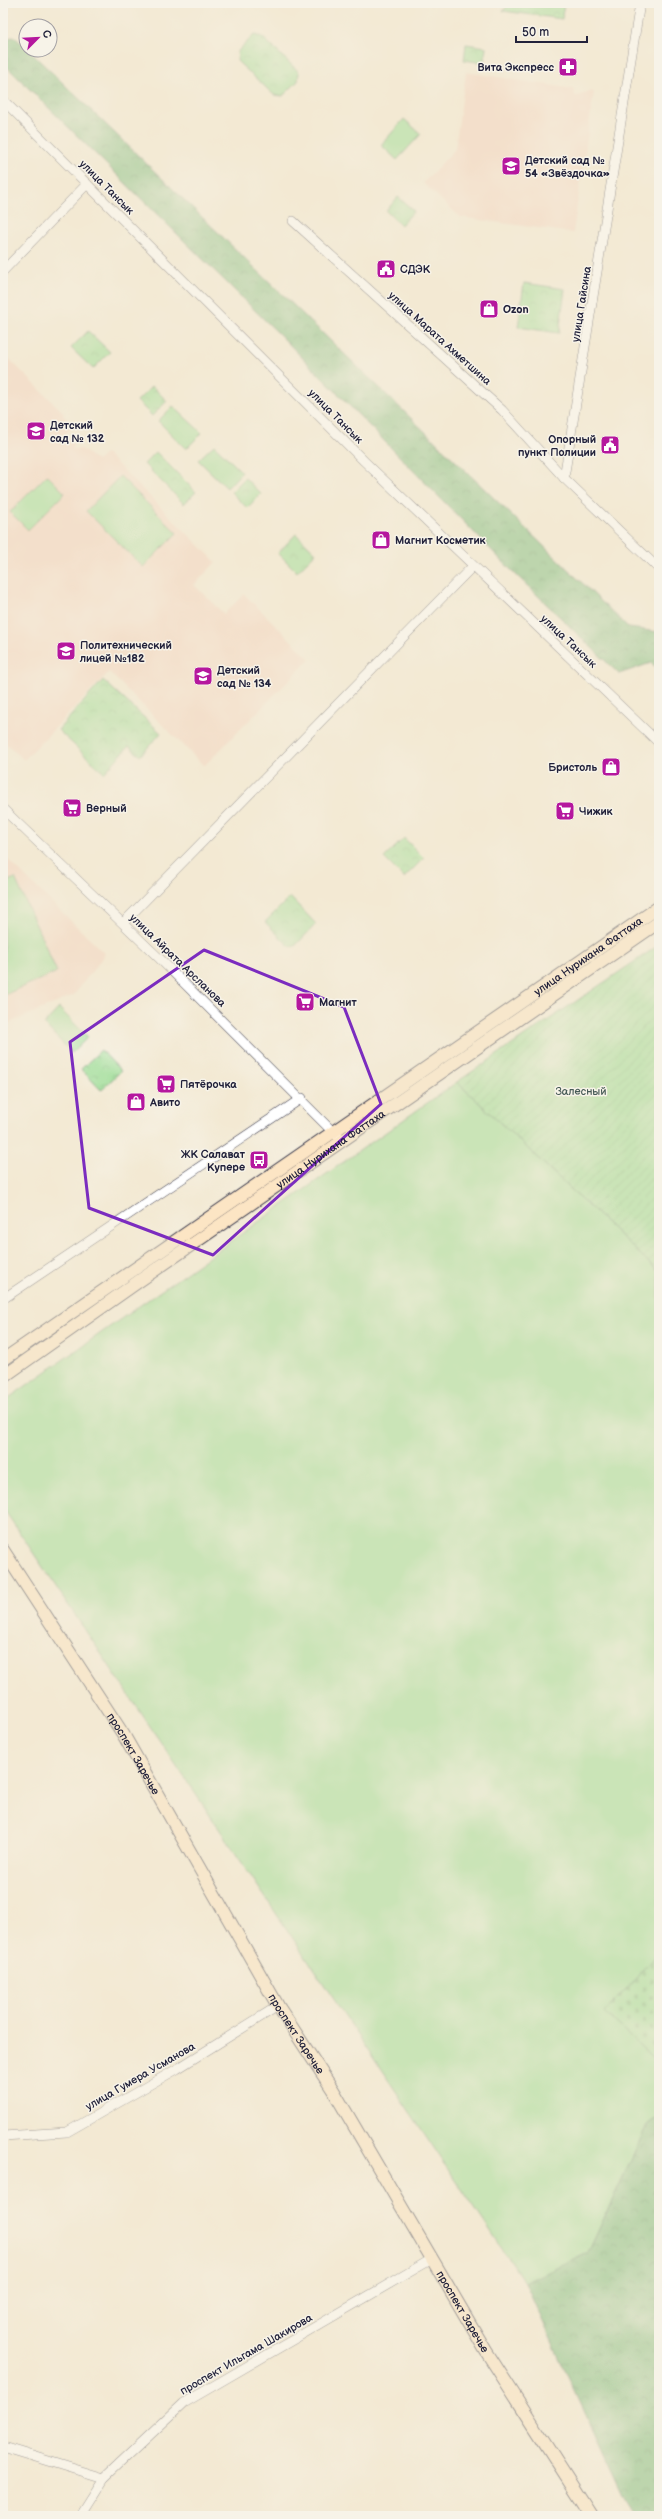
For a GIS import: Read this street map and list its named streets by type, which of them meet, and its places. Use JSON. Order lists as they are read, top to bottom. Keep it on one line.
{"streets":{"street":["улица Тансык","улица Гайсина","улица Марата Ахметшина","улица Нурихана Фаттаха","улица Айрата Арсланова","проспект Заречье","улица Гумера Усманова","проспект Ильгама Шакирова"]},"crossings":[["улица Гайсина","улица Марата Ахметшина"],["улица Нурихана Фаттаха","улица Айрата Арсланова"],["проспект Заречье","улица Гумера Усманова"],["проспект Заречье","проспект Ильгама Шакирова"]],"parks":["Залесный"],"places":{"pharmacy":["Вита Экспресс"],"school or university":["Детский сад № 54 «Звёздочка»","Детский сад № 132","Политехнический лицей №182","Детский сад № 134"],"public building":["СДЭК","Опорный пункт Полиции"],"shop":["Ozon","Магнит Косметик","Бристоль","Авито"],"supermarket":["Верный","Чижик","Магнит","Пятёрочка"],"bus stop":["ЖК Салават Купере"]},"scale_bar":"50 m","north":"top right"}
